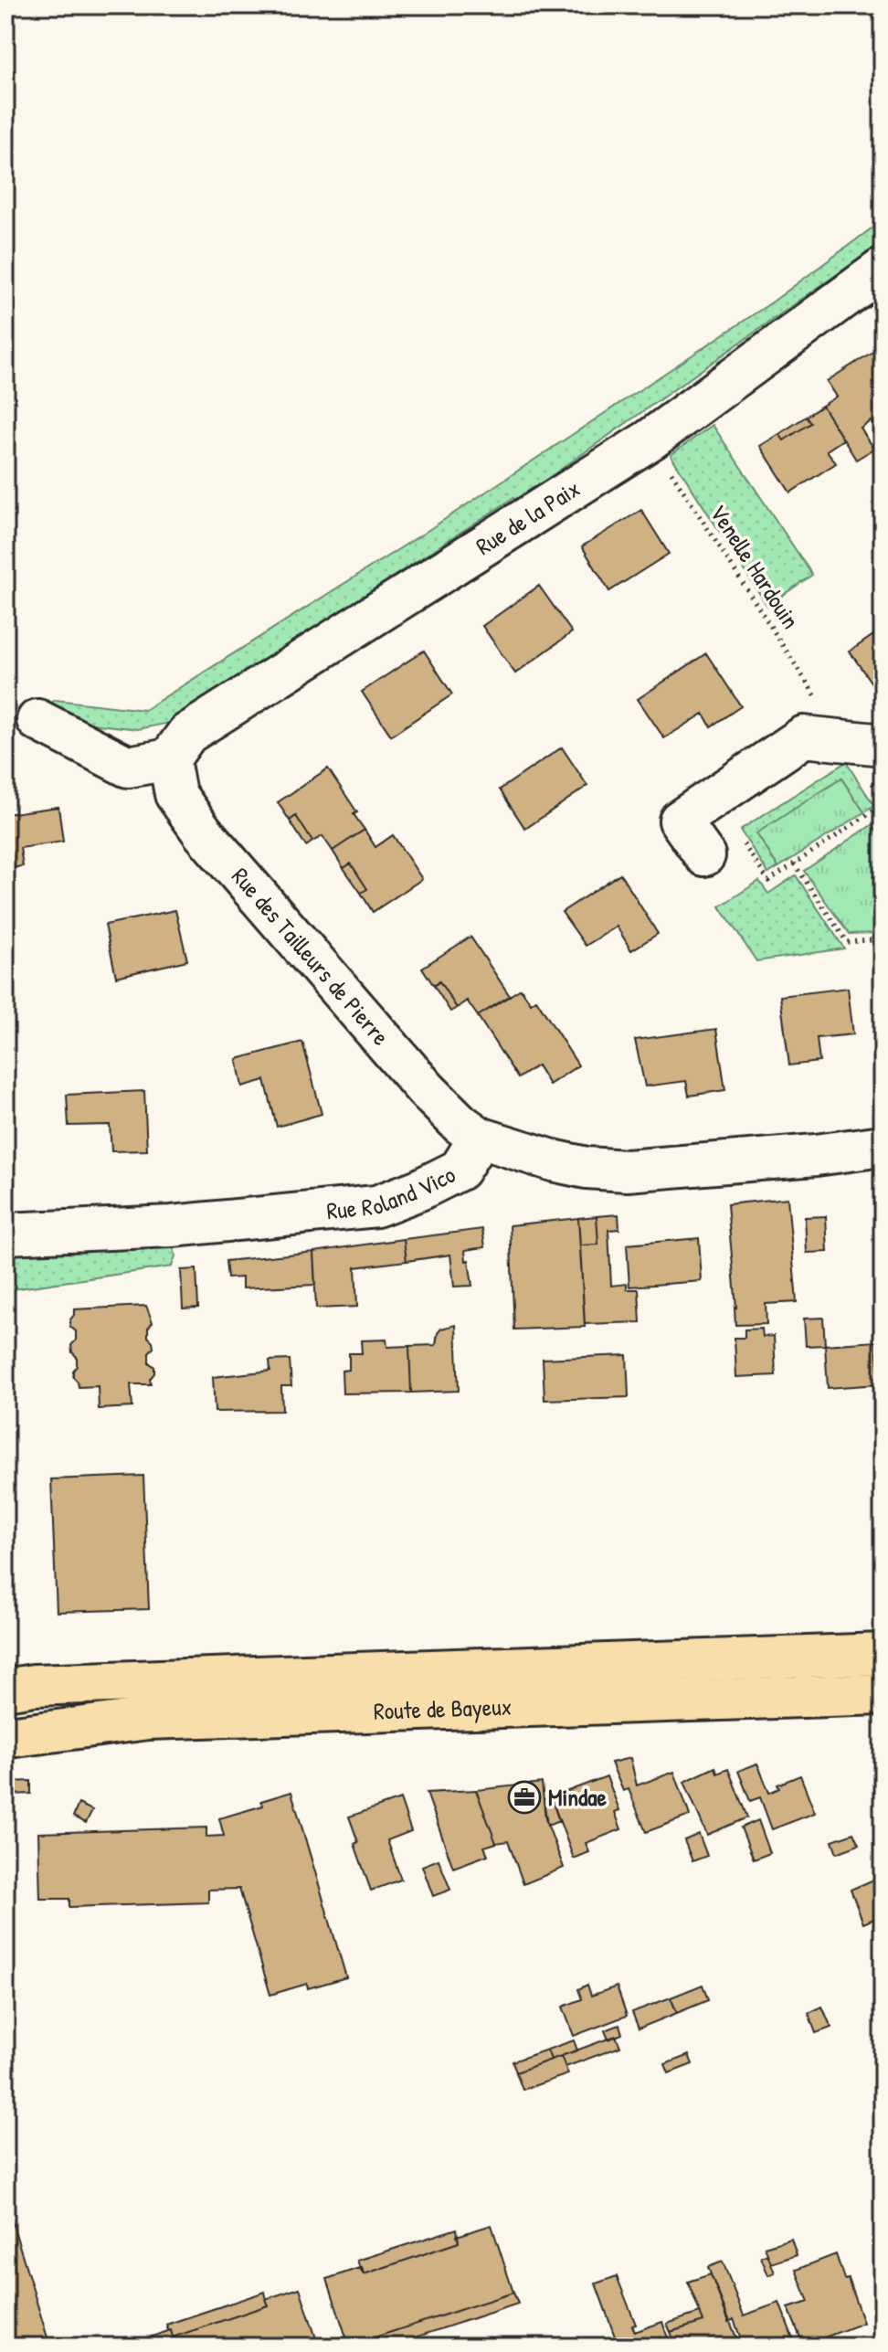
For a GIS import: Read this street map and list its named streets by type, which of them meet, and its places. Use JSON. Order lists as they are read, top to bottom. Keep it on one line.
{"streets":{"main road":["Route de Bayeux"],"street":["Rue de la Paix","Rue des Tailleurs de Pierre","Rue Roland Vico"],"path":["Venelle Hardouin"]},"crossings":[["Rue de la Paix","Venelle Hardouin"],["Rue de la Paix","Rue des Tailleurs de Pierre"],["Rue des Tailleurs de Pierre","Rue Roland Vico"]],"places":{"office":["Mindae"]}}
